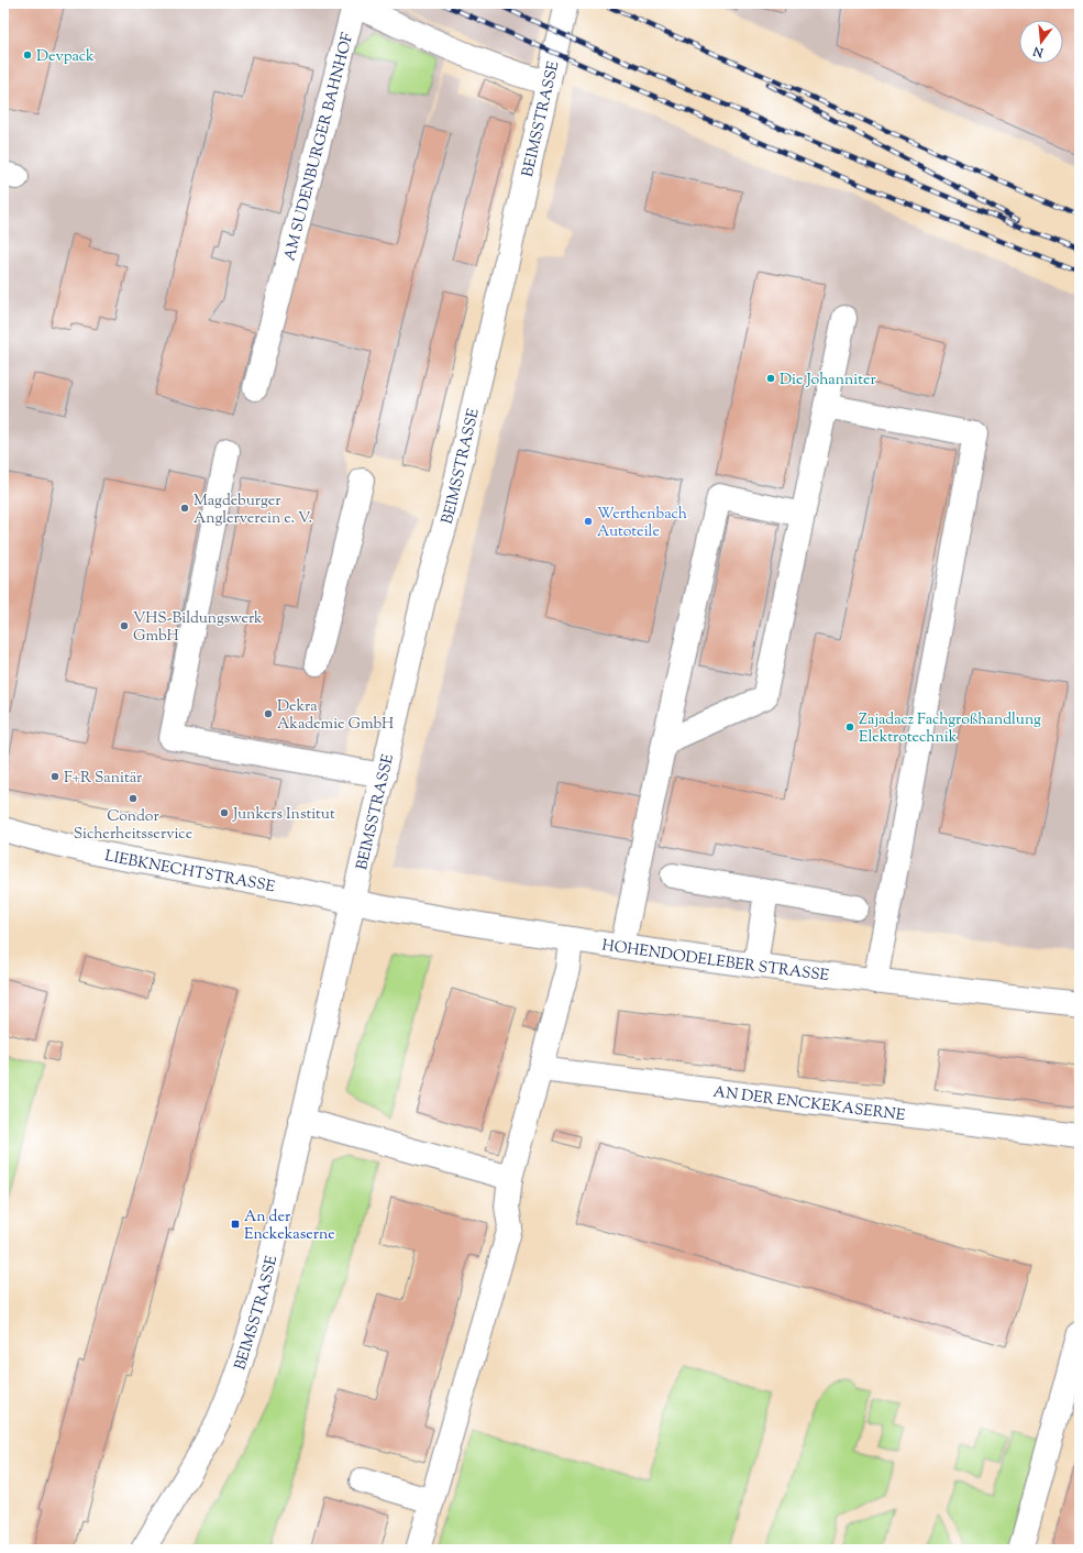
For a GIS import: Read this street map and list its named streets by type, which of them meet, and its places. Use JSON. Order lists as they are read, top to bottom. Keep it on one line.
{"streets":{"street":["BEIMSSTRASSE","AM SUDENBURGER BAHNHOF","LIEBKNECHTSTRASSE","HOHENDODELEBER STRASSE","AN DER ENCKEKASERNE"]},"crossings":[["BEIMSSTRASSE","AM SUDENBURGER BAHNHOF"],["BEIMSSTRASSE","LIEBKNECHTSTRASSE"],["BEIMSSTRASSE","HOHENDODELEBER STRASSE"],["LIEBKNECHTSTRASSE","HOHENDODELEBER STRASSE"]],"places":{"other":["Devpack","Die Johanniter","Magdeburger Anglerverein e. V.","Werthenbach Autoteile","VHS-Bildungswerk GmbH","Dekra Akademie GmbH","Zajadacz Fachgroßhandlung Elektrotechnik","F+R Sanitär","Condor Sicherheitsservice","Junkers Institut"],"transit":["An der Enckekaserne"]},"north":"bottom"}
